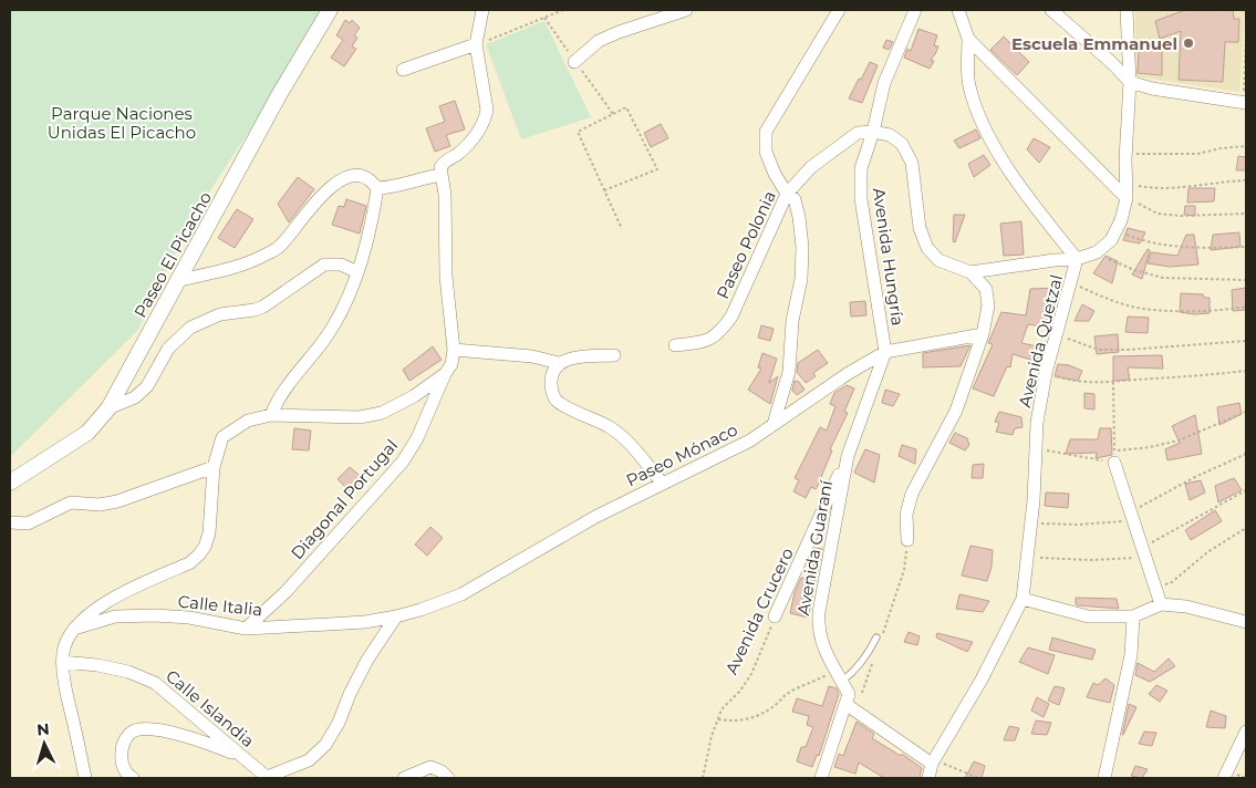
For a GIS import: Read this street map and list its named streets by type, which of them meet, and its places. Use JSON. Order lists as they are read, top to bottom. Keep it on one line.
{"streets":{"street":["Paseo Polonia","Paseo El Picacho","Avenida Hungría","Avenida Quetzal","Paseo Mónaco","Diagonal Portugal","Avenida Guaraní","Calle Italia","Avenida Crucero","Calle Islandia"]},"crossings":[["Paseo Polonia","Avenida Hungría"],["Avenida Hungría","Paseo Mónaco"],["Avenida Hungría","Avenida Guaraní"],["Paseo Mónaco","Avenida Guaraní"],["Paseo Mónaco","Calle Italia"],["Diagonal Portugal","Calle Italia"],["Avenida Guaraní","Avenida Crucero"]],"parks":["Parque Naciones Unidas El Picacho"],"places":["Escuela Emmanuel"],"north":"top"}
